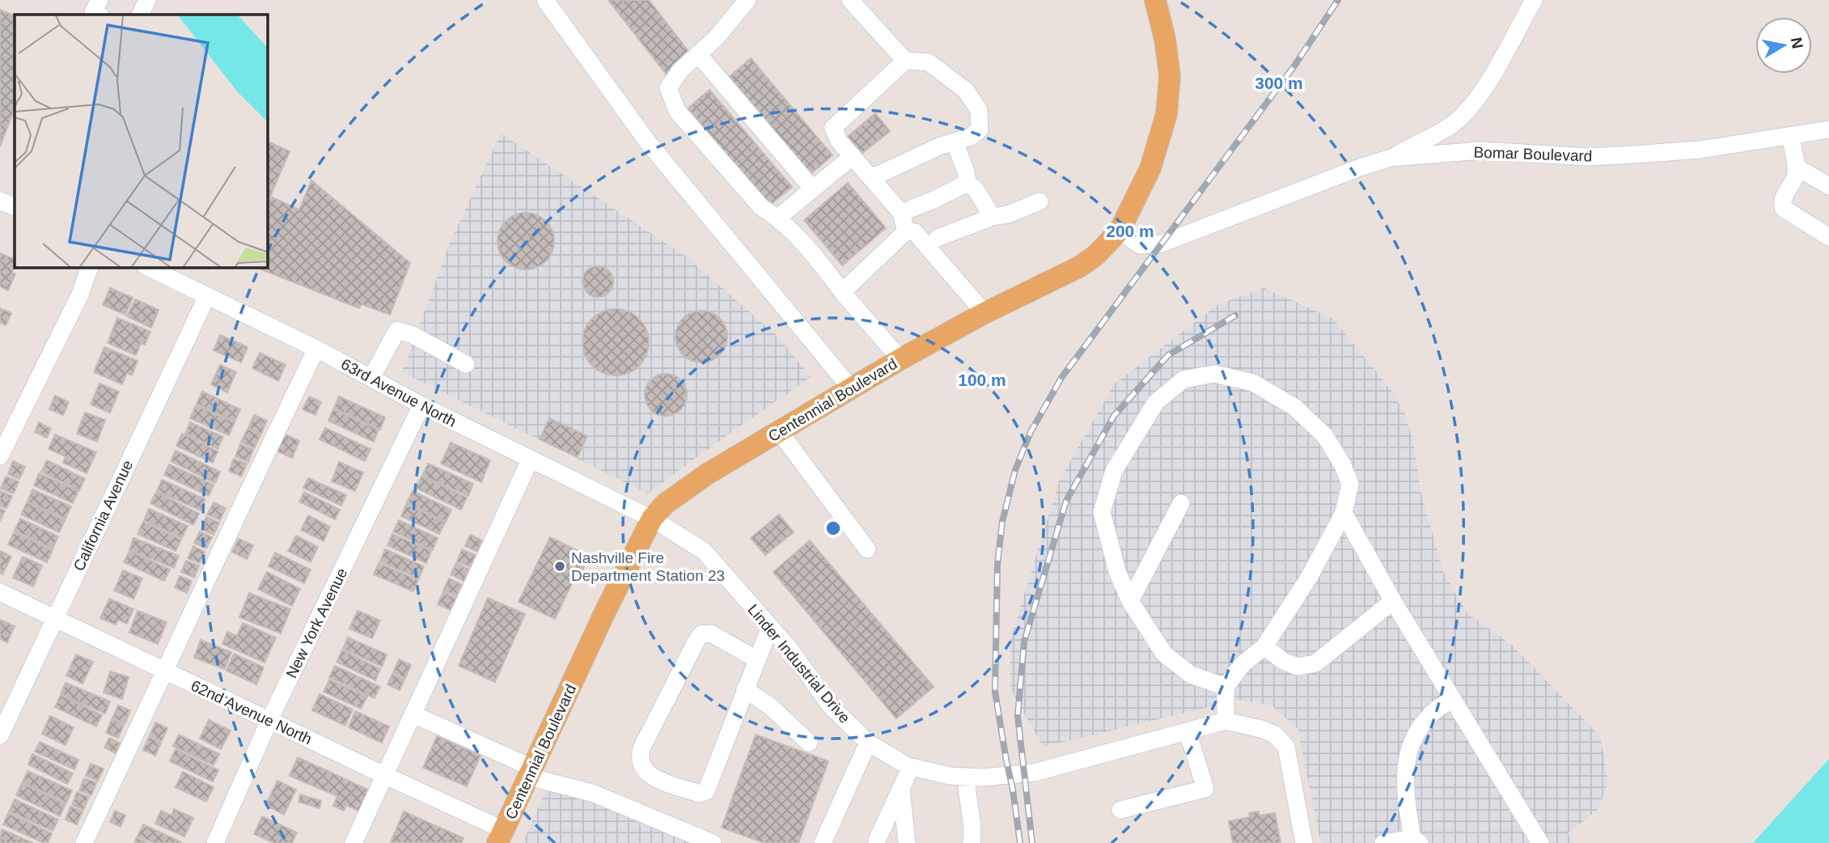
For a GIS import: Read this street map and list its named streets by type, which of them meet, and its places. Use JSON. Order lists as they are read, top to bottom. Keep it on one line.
{"streets":{"main road":["Centennial Boulevard"],"street":["Bomar Boulevard","63rd Avenue North","California Avenue","New York Avenue","Linder Industrial Drive","62nd Avenue North"]},"crossings":[["Bomar Boulevard","Centennial Boulevard"],["63rd Avenue North","Centennial Boulevard"],["63rd Avenue North","California Avenue"],["63rd Avenue North","New York Avenue"],["63rd Avenue North","Linder Industrial Drive"],["Centennial Boulevard","Linder Industrial Drive"],["Centennial Boulevard","62nd Avenue North"],["California Avenue","62nd Avenue North"],["New York Avenue","62nd Avenue North"]],"places":["Nashville Fire Department Station 23"],"north":"right","rings":["300 m","200 m","100 m"]}
